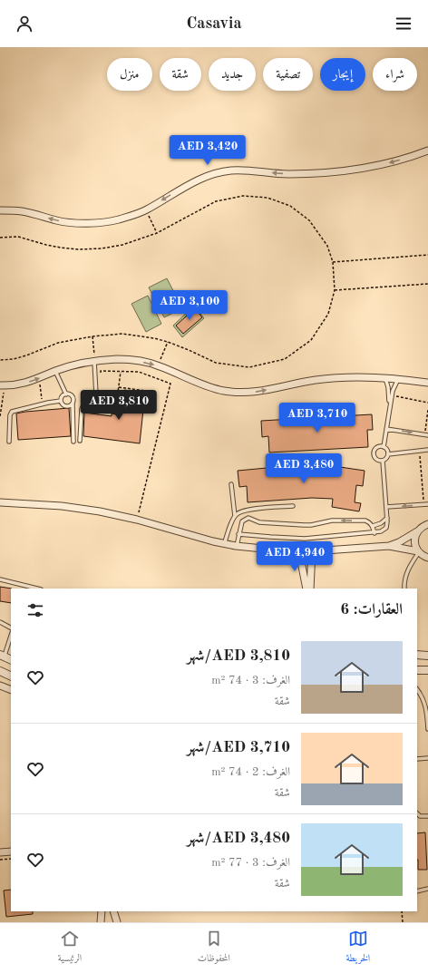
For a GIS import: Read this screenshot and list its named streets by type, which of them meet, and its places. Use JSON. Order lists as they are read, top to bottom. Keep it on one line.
{"page":{"header":"Casavia","chip":["شراء","إيجار","تصفية","جديد","شقة","منزل"],"price":["AED 3,420","AED 3,100","AED 3,810","AED 3,710","AED 3,480","AED 4,940"],"heading":"العقارات: 6","list":[{"name":"AED 3,810/شهر","note":"الغرف: 3 · 74 m² · شقة"},{"name":"AED 3,710/شهر","note":"الغرف: 2 · 74 m² · شقة"},{"name":"AED 3,480/شهر","note":"الغرف: 3 · 77 m² · شقة"}],"tabs":["الخريطة","المحفوظات","الرئيسية"]}}
